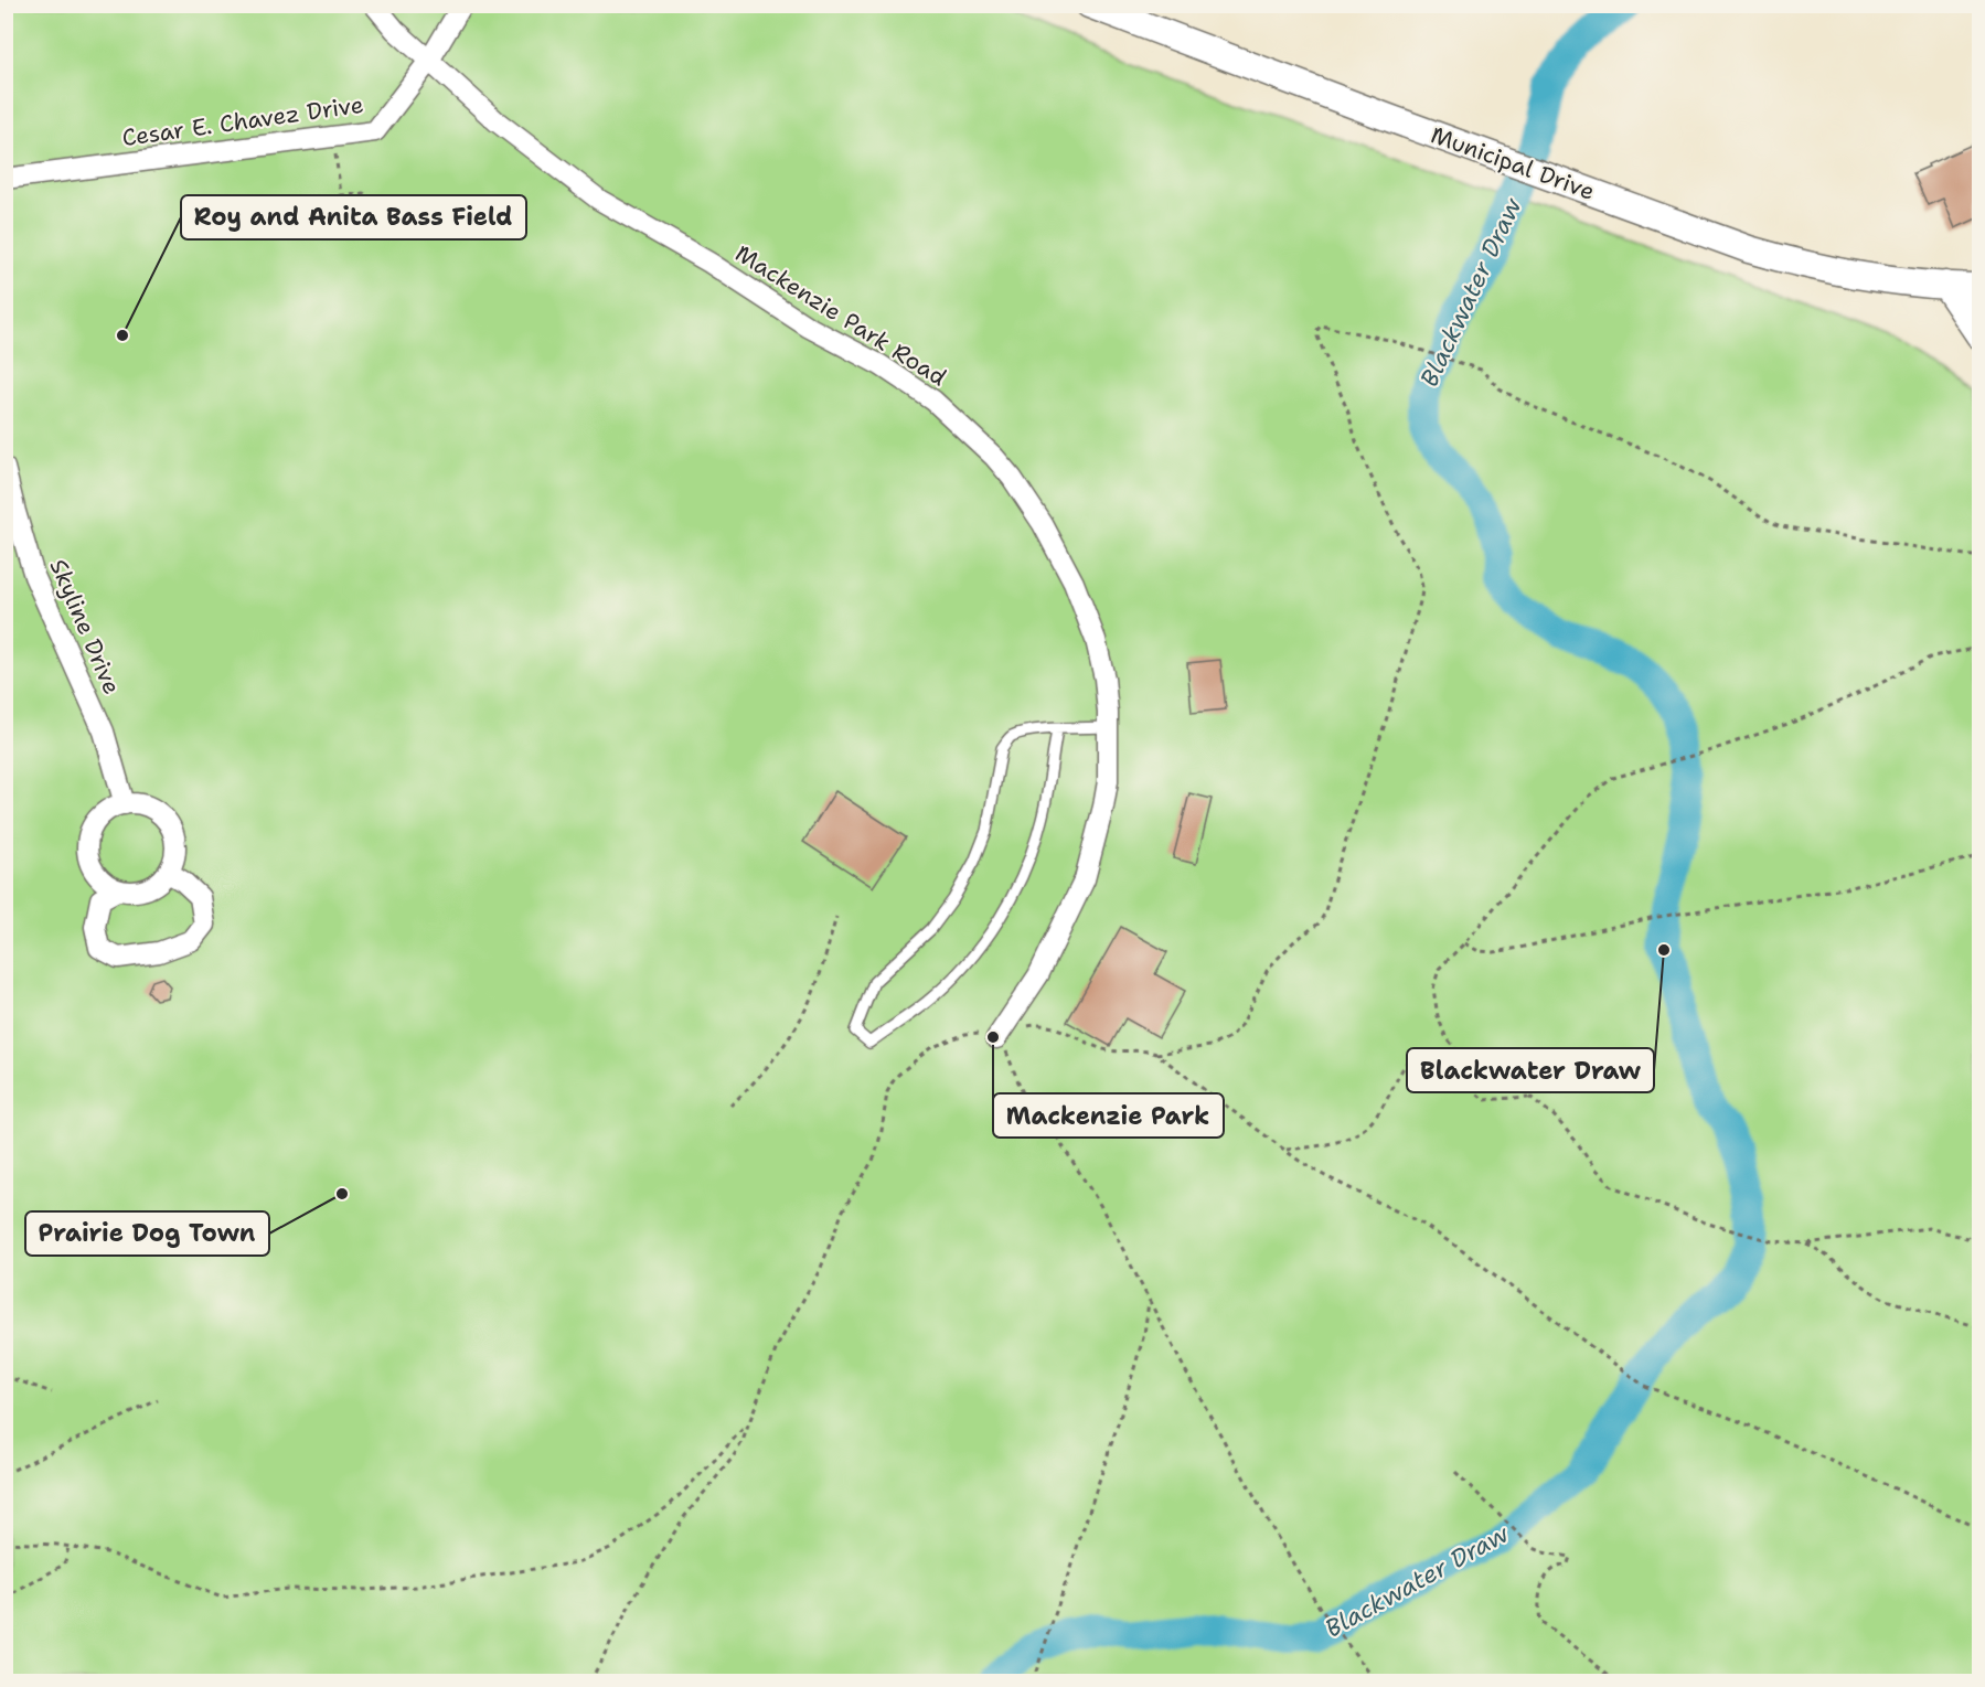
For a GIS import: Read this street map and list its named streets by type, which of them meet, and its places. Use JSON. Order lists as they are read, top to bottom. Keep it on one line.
{"streets":{"street":["Cesar E. Chavez Drive","Municipal Drive","Mackenzie Park Road","Skyline Drive"]},"crossings":[["Cesar E. Chavez Drive","Mackenzie Park Road"]],"water":["Blackwater Draw"],"places":["Roy and Anita Bass Field","Blackwater Draw","Mackenzie Park","Prairie Dog Town"]}
